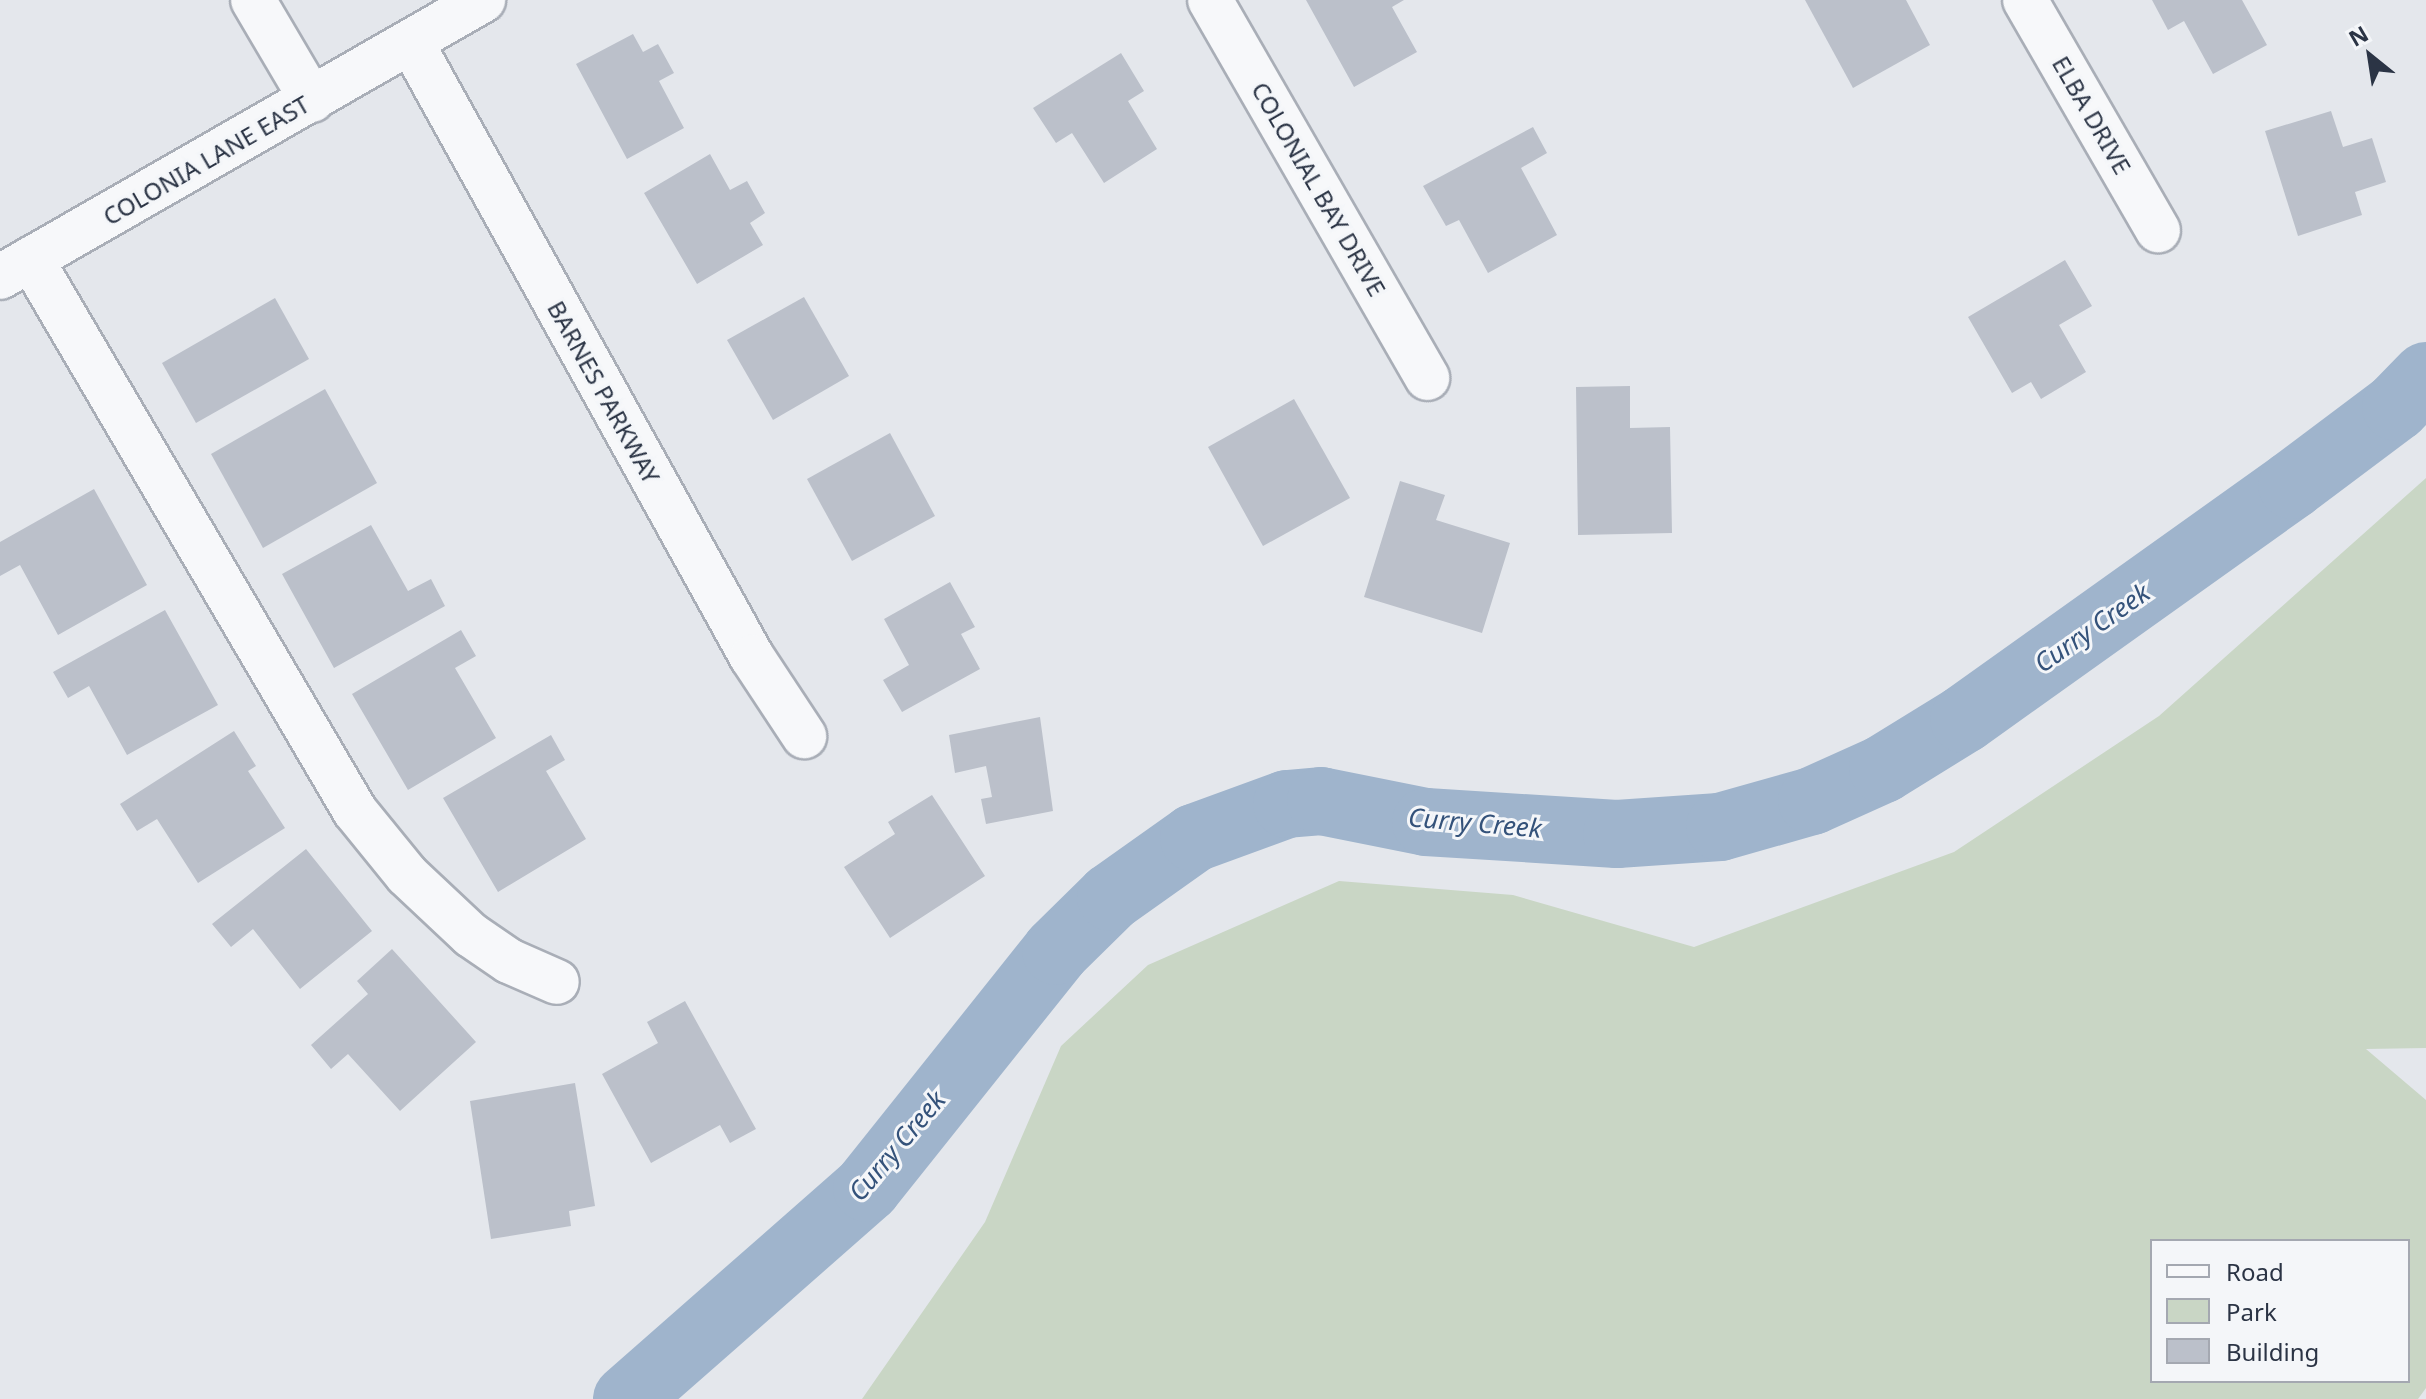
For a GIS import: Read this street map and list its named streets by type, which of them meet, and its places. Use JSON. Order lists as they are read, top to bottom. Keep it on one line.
{"streets":{"street":["ELBA DRIVE","COLONIA LANE EAST","COLONIAL BAY DRIVE","BARNES PARKWAY"]},"crossings":[["COLONIA LANE EAST","BARNES PARKWAY"]],"water":["Curry Creek"],"legend":["Road","Park","Building"],"north":"top left"}
